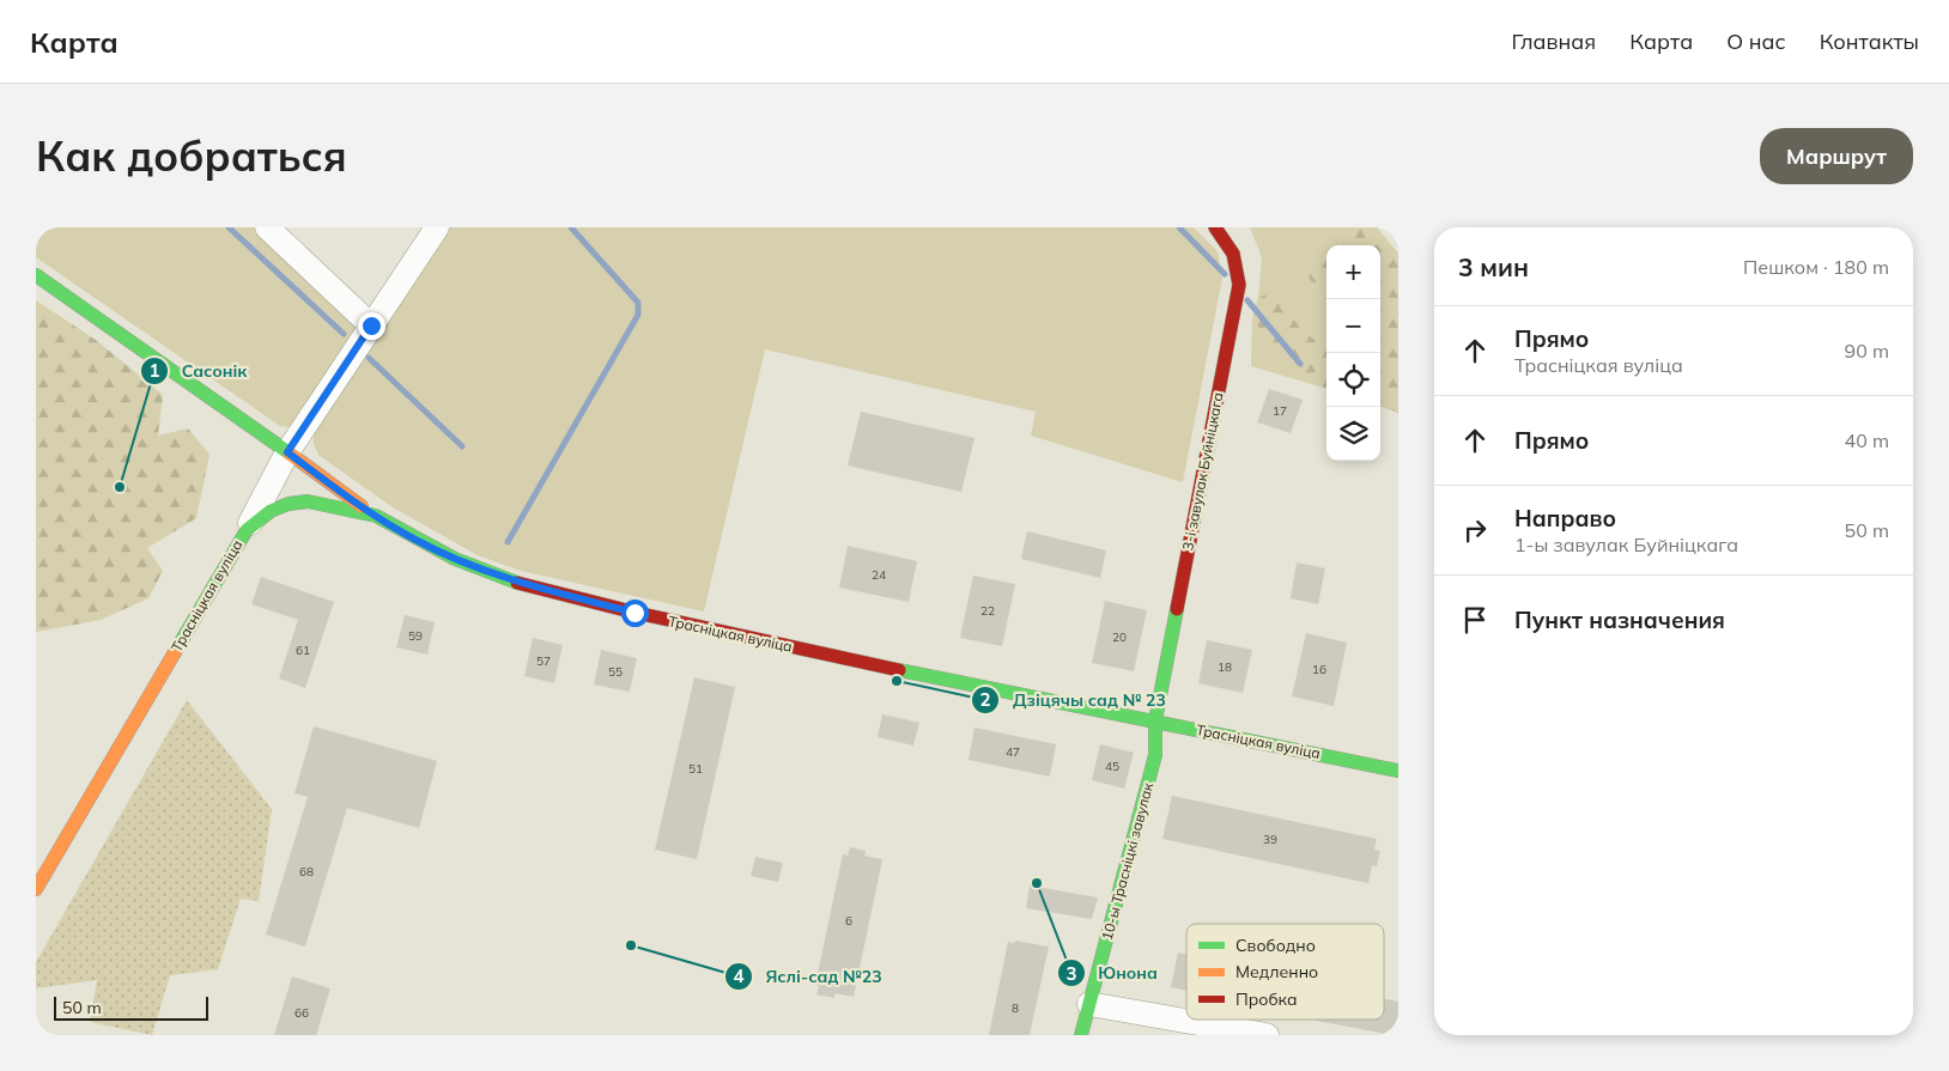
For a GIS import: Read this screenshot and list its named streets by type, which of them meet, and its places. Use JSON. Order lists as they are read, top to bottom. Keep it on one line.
{"streets":{"street":["3-і завулак Буйніцкага","Трасніцкая вуліца","10-ы Трасніцкі завулак"]},"crossings":[["3-і завулак Буйніцкага","Трасніцкая вуліца"],["3-і завулак Буйніцкага","10-ы Трасніцкі завулак"],["Трасніцкая вуліца","10-ы Трасніцкі завулак"]],"places":["Сасонік","Дзіцячы сад № 23","Юнона","Яслі-сад №23"],"house_numbers":["17","24","22","59","20","61","57","18","16","55","47","45","51","39","68","6","8","66"],"legend":["Свободно","Медленно","Пробка"],"scale_bar":"50 m","page":{"header":"Карта","nav":["Главная","Карта","О нас","Контакты"],"buttons":"Маршрут","title":"Как добраться","heading":["3 мин","Пешком · 180 m"],"map_buttons":["+","−"],"list":[["Прямо","Трасніцкая вуліца","90 m"],["Прямо","40 m"],["Направо","1-ы завулак Буйніцкага","50 m"],"Пункт назначения"],"scale":"50 m"}}
